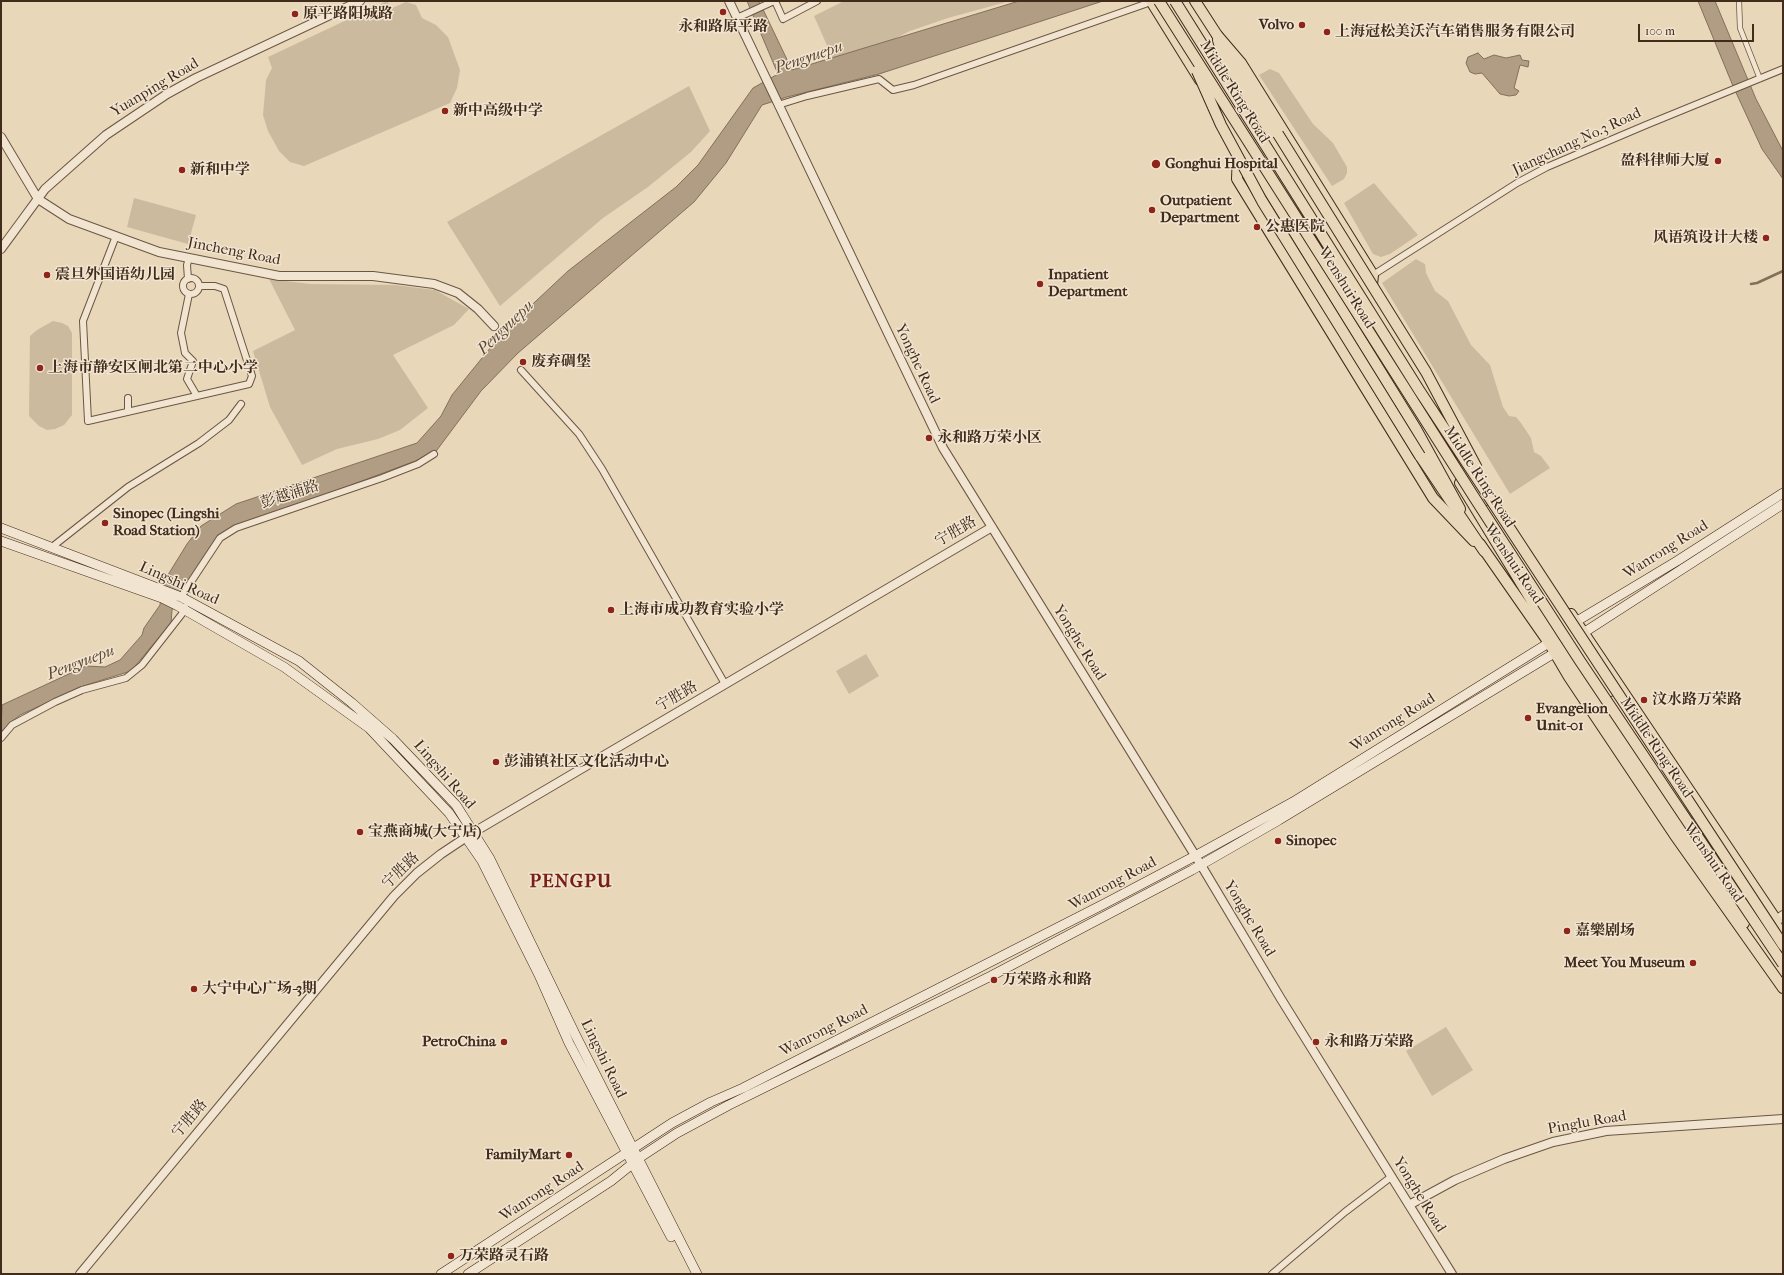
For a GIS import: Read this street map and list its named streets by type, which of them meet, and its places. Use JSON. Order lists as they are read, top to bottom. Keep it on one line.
{"streets":{"main road":["Middle Ring Road","Wenshui Road","Wanrong Road","Lingshi Road"],"street":["Yuanping Road","Jiangchang No.3 Road","Jincheng Road","Yonghe Road","彭越浦路","宁胜路","Pinglu Road"]},"crossings":[["Yuanping Road","Jincheng Road"],["Middle Ring Road","Wenshui Road"],["Jiangchang No.3 Road","Wenshui Road"],["Wenshui Road","Wanrong Road"],["Yonghe Road","宁胜路"],["Yonghe Road","Wanrong Road"],["Yonghe Road","Pinglu Road"],["彭越浦路","Lingshi Road"],["宁胜路","Lingshi Road"],["Wanrong Road","Lingshi Road"]],"districts":["PENGPU"],"water":["Pengyuepu"],"places":["永和路原平路","原平路阳城路","Volvo","上海冠松美沃汽车销售服务有限公司","新中高级中学","盈科律师大厦","Gonghui Hospital","新和中学","Outpatient Department","公惠医院","风语筑设计大楼","震旦外国语幼儿园","Inpatient Department","废弃碉堡","上海市静安区闸北第二中心小学","永和路万荣小区","Sinopec (Lingshi Road Station)","上海市成功教育实验小学","汶水路万荣路","Evangelion Unit-01","彭浦镇社区文化活动中心","宝燕商城(大宁店)","Sinopec","嘉樂剧场","Meet You Museum","万荣路永和路","大宁中心广场-3期","PetroChina","永和路万荣路","FamilyMart","万荣路灵石路"],"scale_bar":"100 m"}
